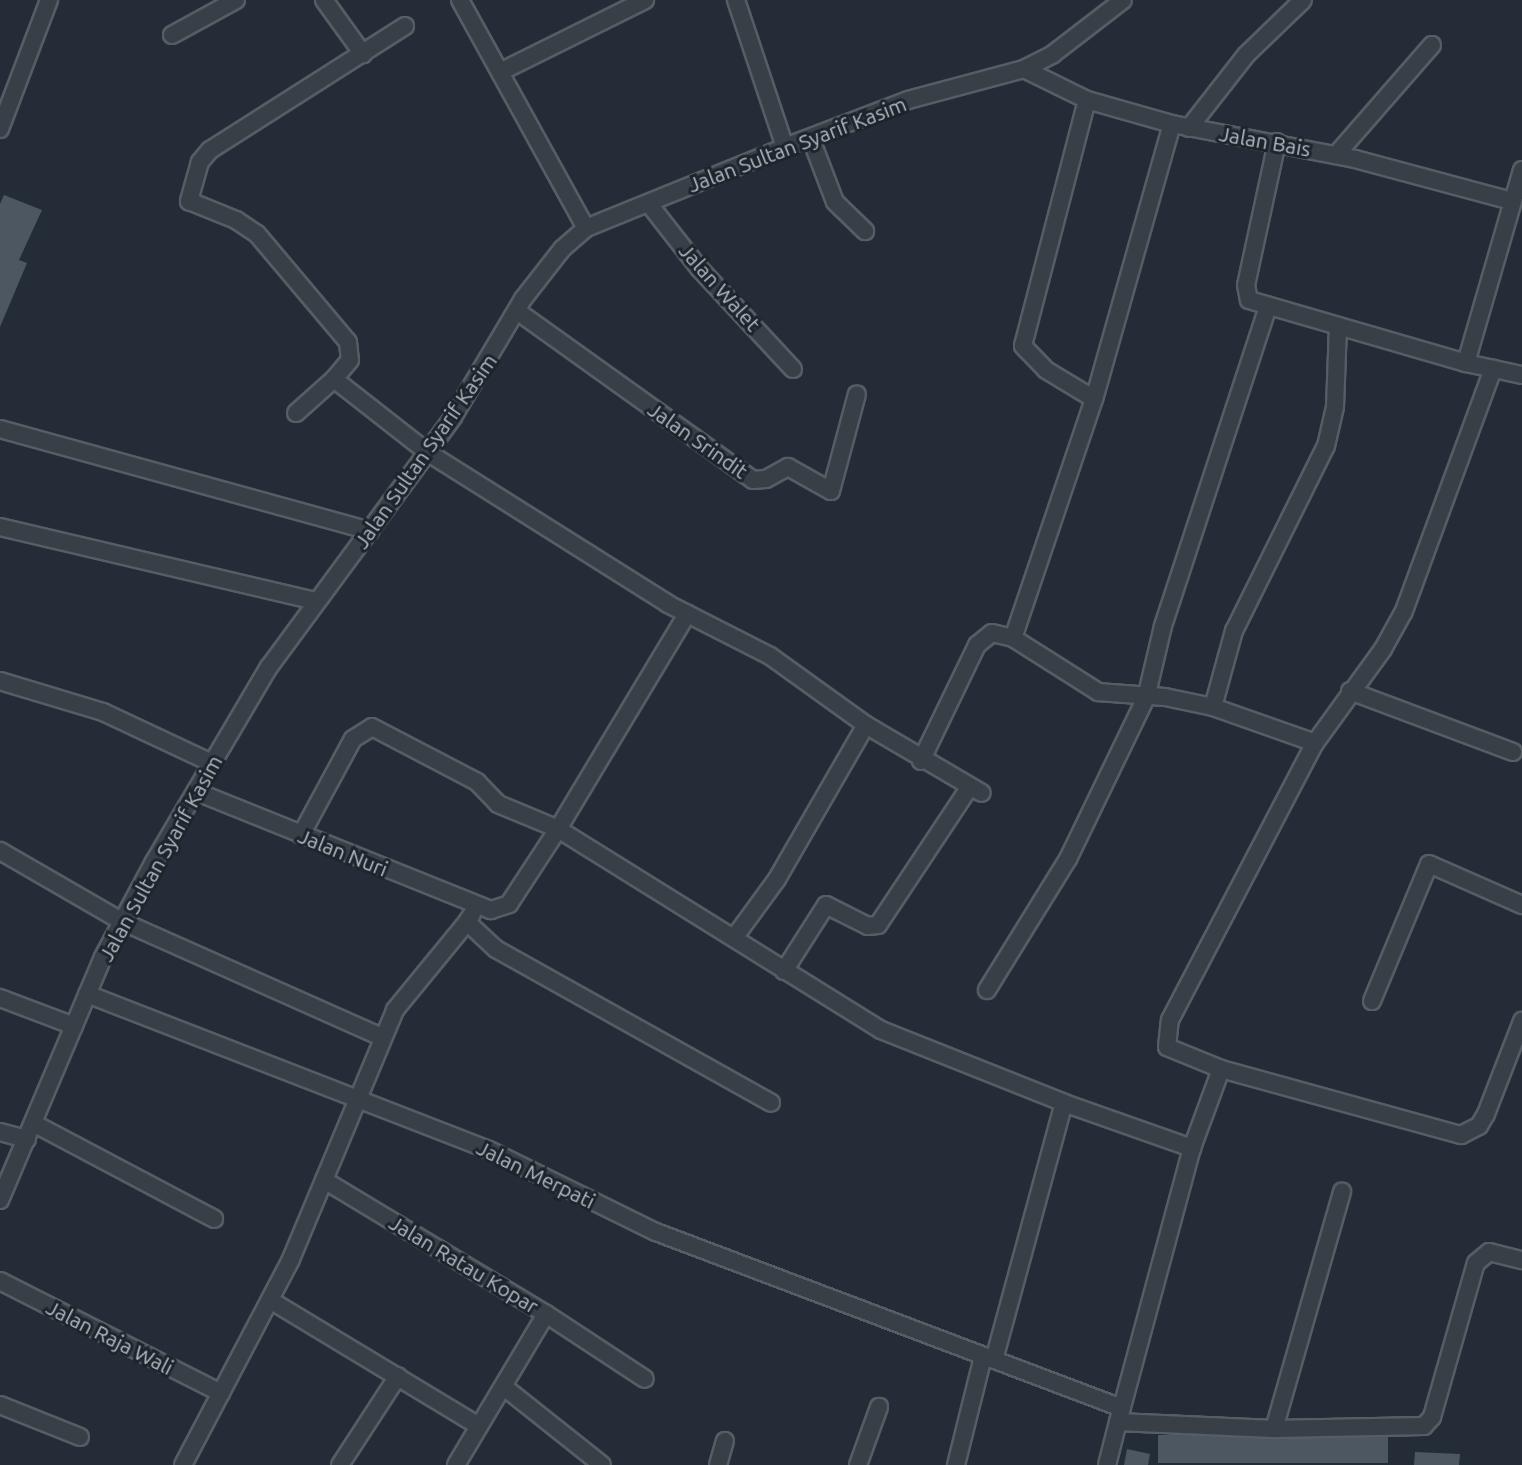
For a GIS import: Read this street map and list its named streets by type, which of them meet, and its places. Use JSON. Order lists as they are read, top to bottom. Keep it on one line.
{"streets":{"street":["Jalan Bais","Jalan Sultan Syarif Kasim","Jalan Walet","Jalan Srindit","Jalan Nuri","Jalan Merpati","Jalan Ratau Kopar","Jalan Raja Wali"]},"crossings":[["Jalan Bais","Jalan Sultan Syarif Kasim"],["Jalan Sultan Syarif Kasim","Jalan Walet"],["Jalan Sultan Syarif Kasim","Jalan Srindit"],["Jalan Sultan Syarif Kasim","Jalan Nuri"],["Jalan Sultan Syarif Kasim","Jalan Merpati"]]}
